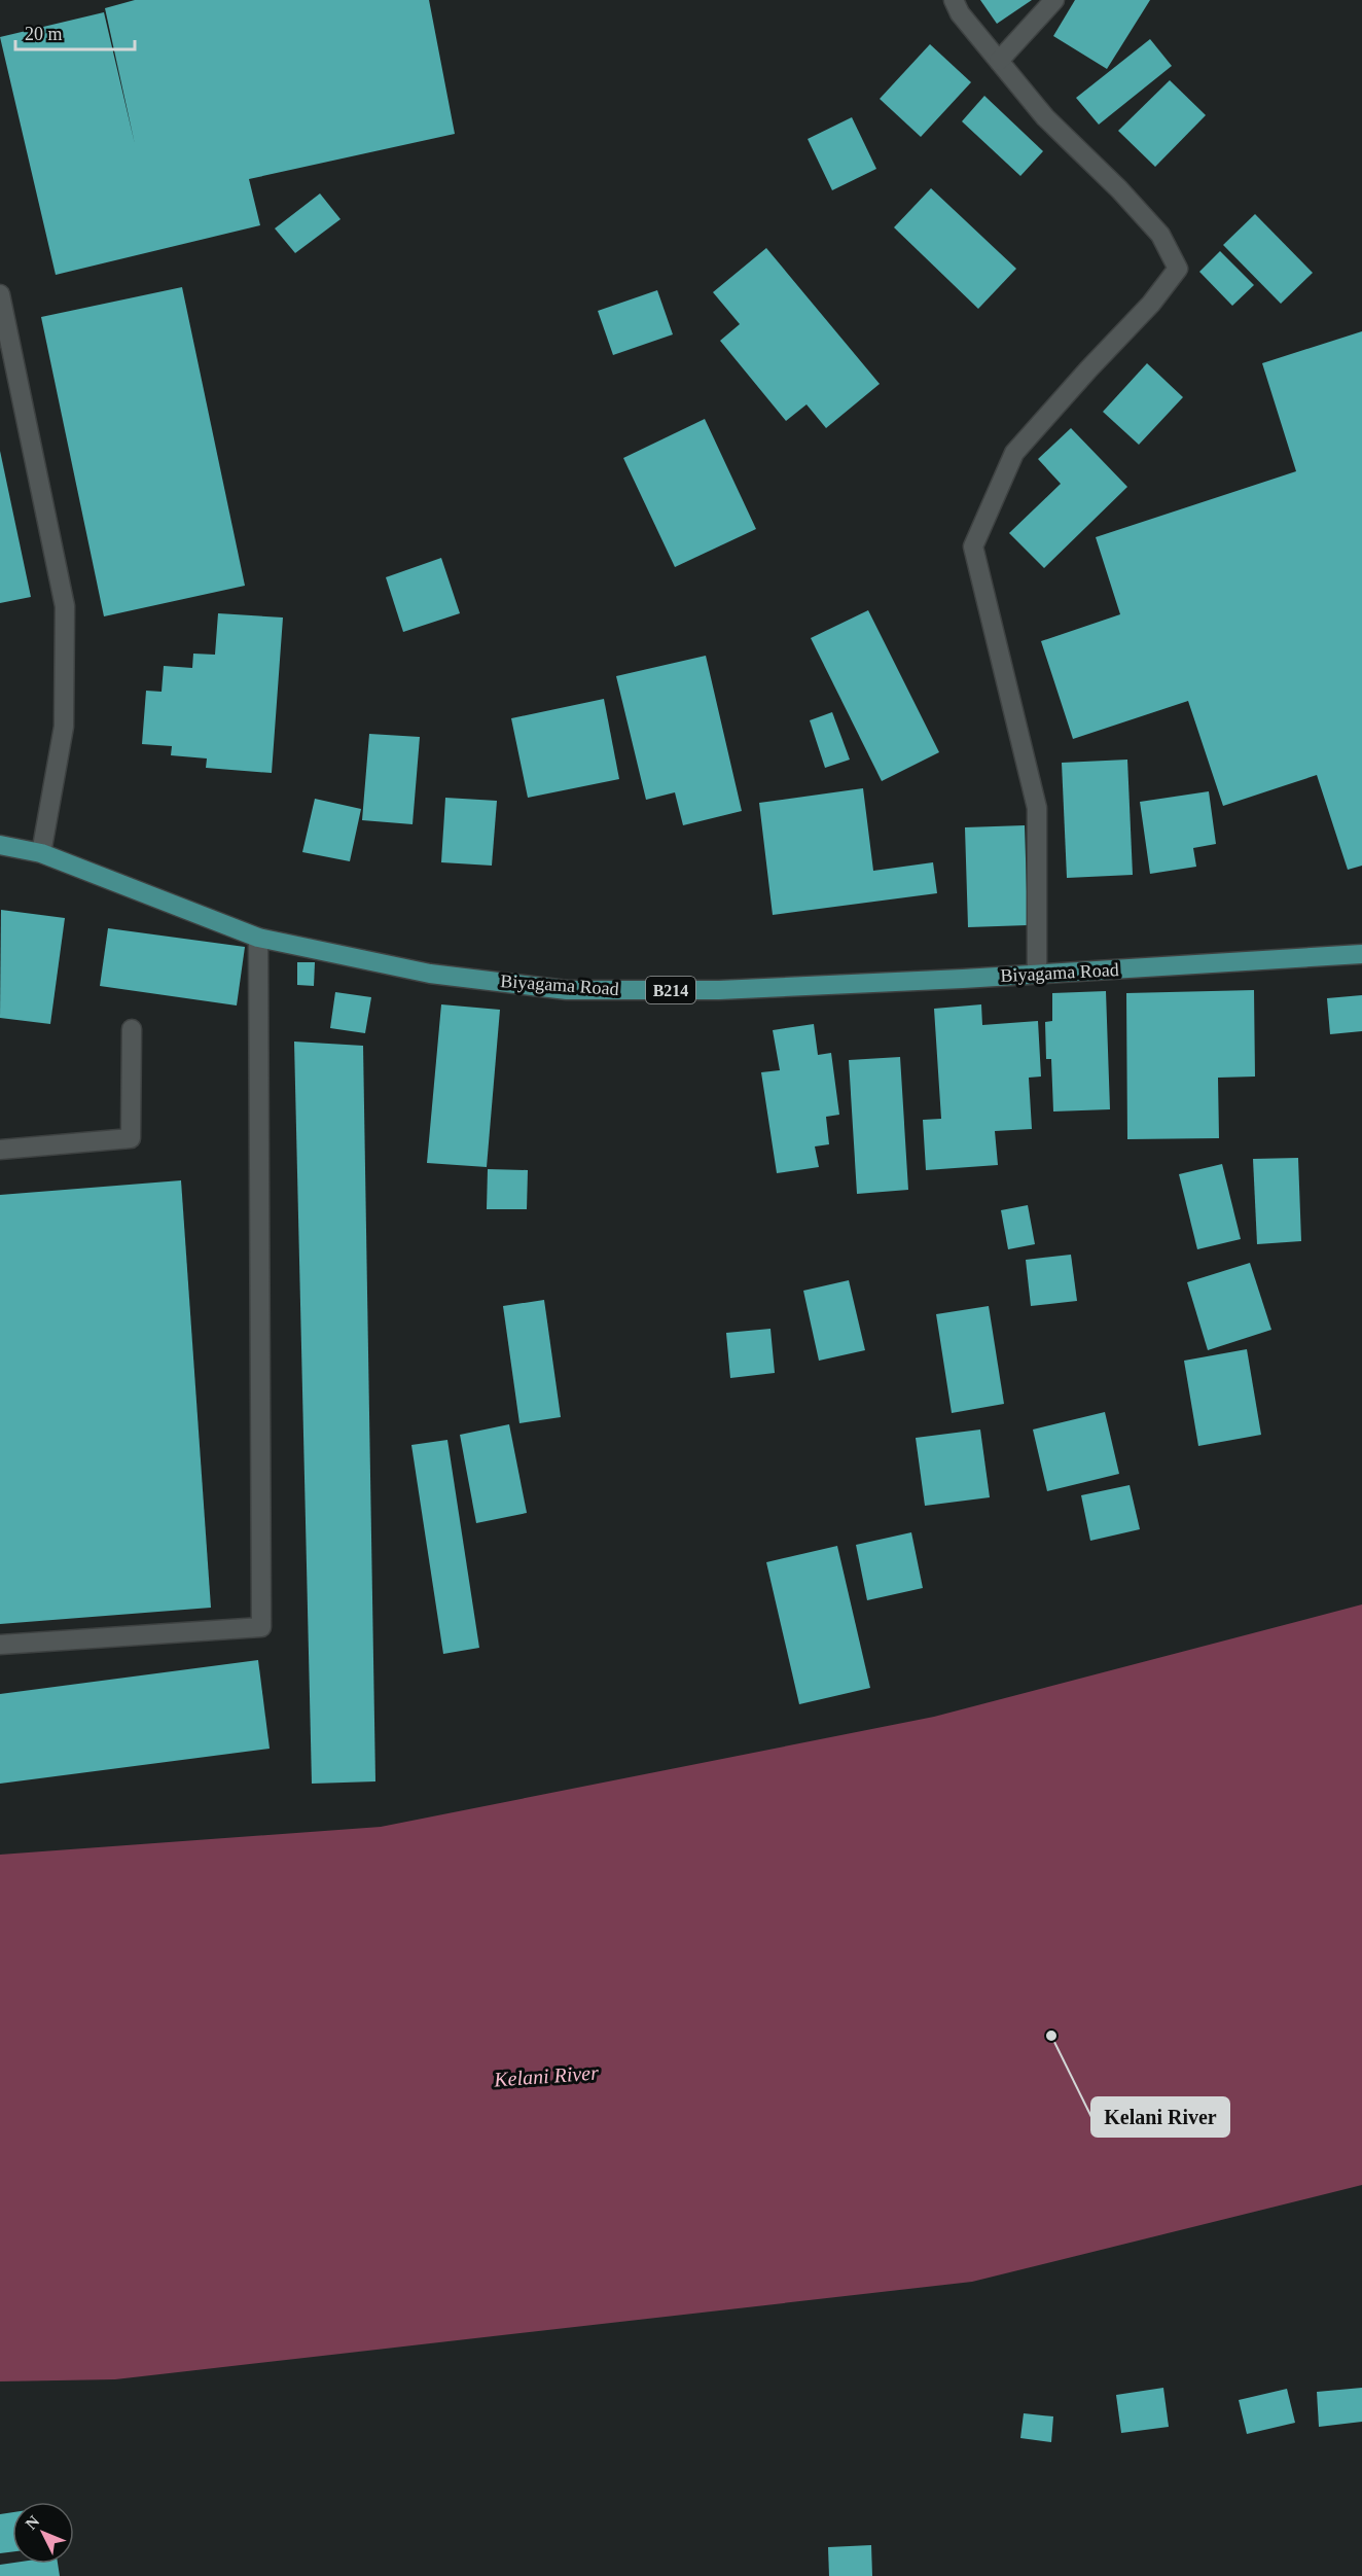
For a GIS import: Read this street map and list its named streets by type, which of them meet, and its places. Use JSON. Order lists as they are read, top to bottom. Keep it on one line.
{"streets":{"main road":["Biyagama Road","B214"]},"water":["Kelani River"],"places":["Kelani River"],"scale_bar":"20 m","north":"top left"}
